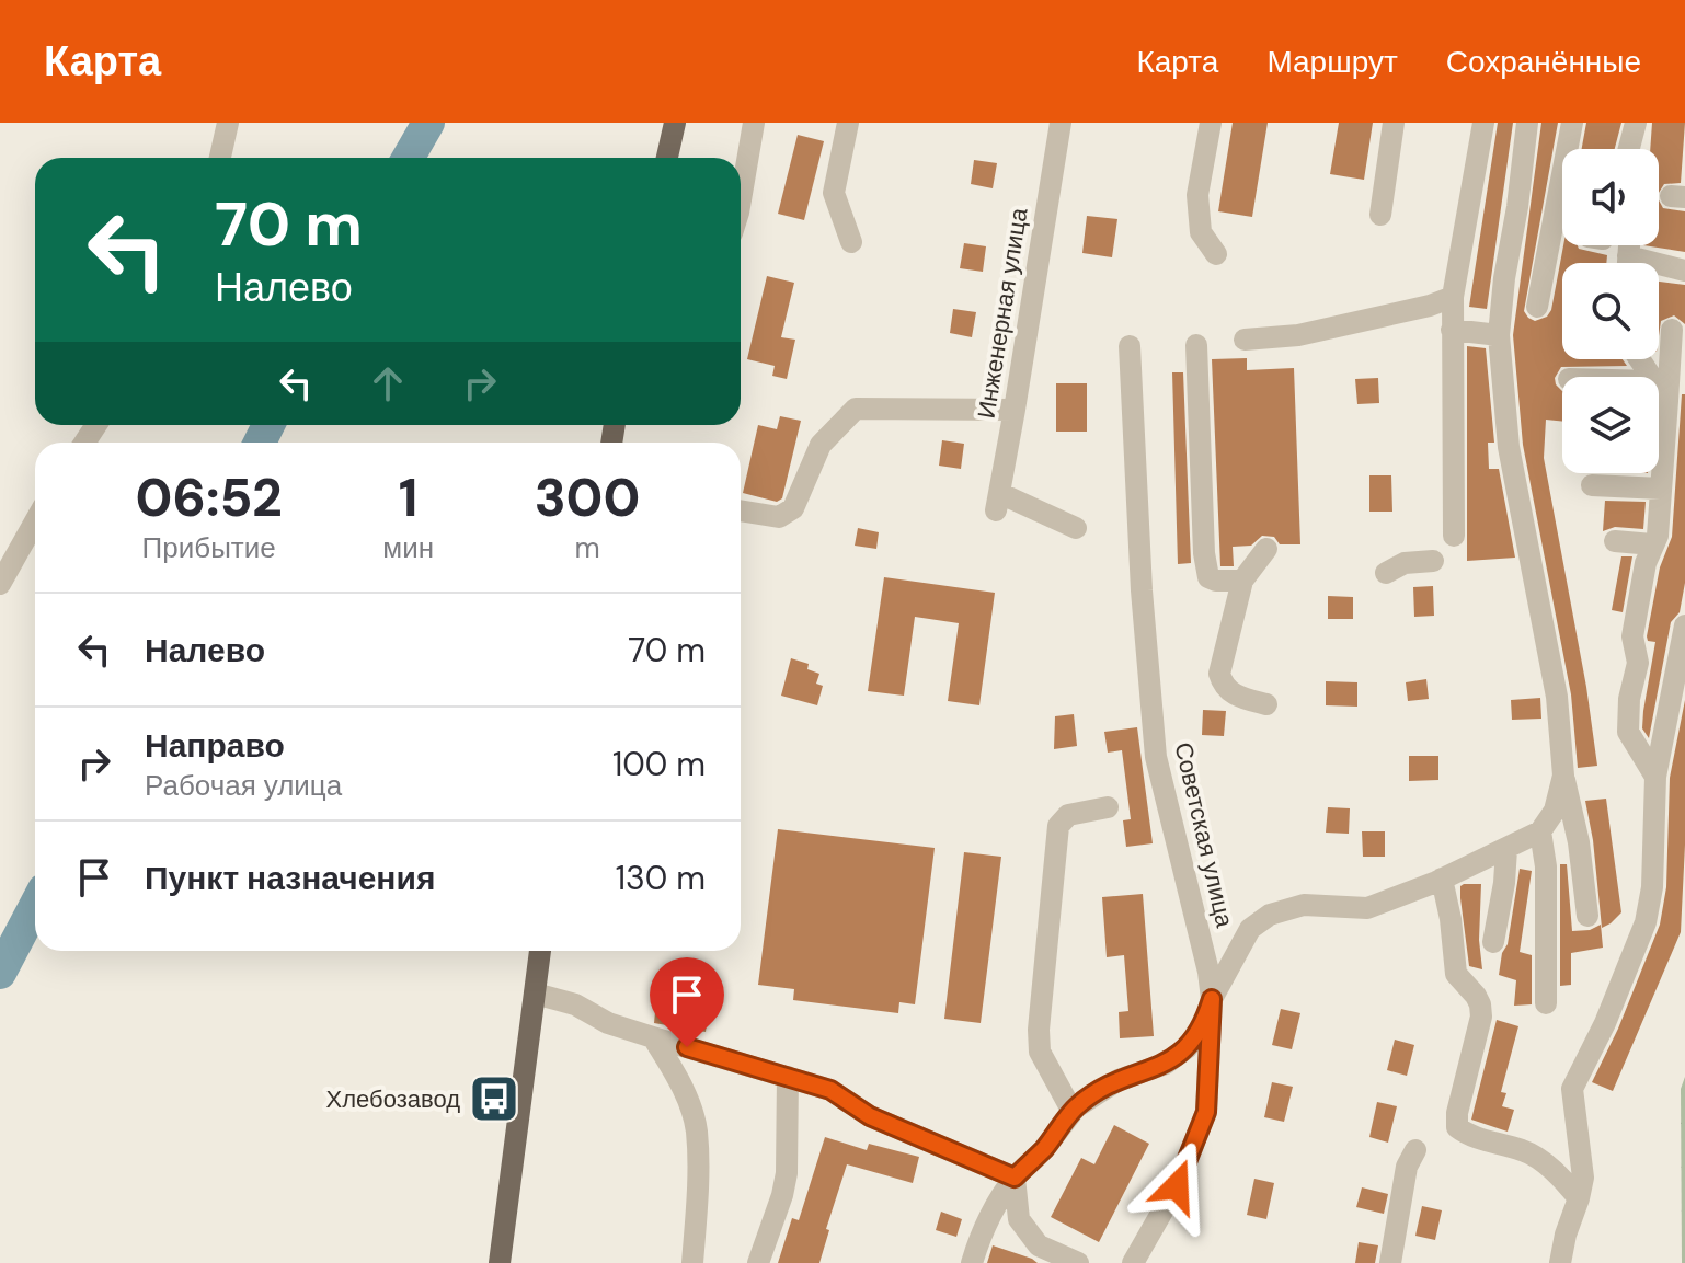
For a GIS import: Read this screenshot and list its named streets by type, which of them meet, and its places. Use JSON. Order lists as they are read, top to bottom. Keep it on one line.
{"streets":{"street":["Инженерная улица","Советская улица"]},"places":{"bus stop":["Хлебозавод"]},"page":{"header":"Карта","nav":["Карта","Маршрут","Сохранённые"],"turn":["70 m","Налево"],"eta":["06:52","Прибытие","1","мин","300","m"],"list":[{"name":"Налево","value":"70 m"},{"name":"Направо","note":"Рабочая улица","value":"100 m"},{"name":"Пункт назначения","value":"130 m"}]}}
